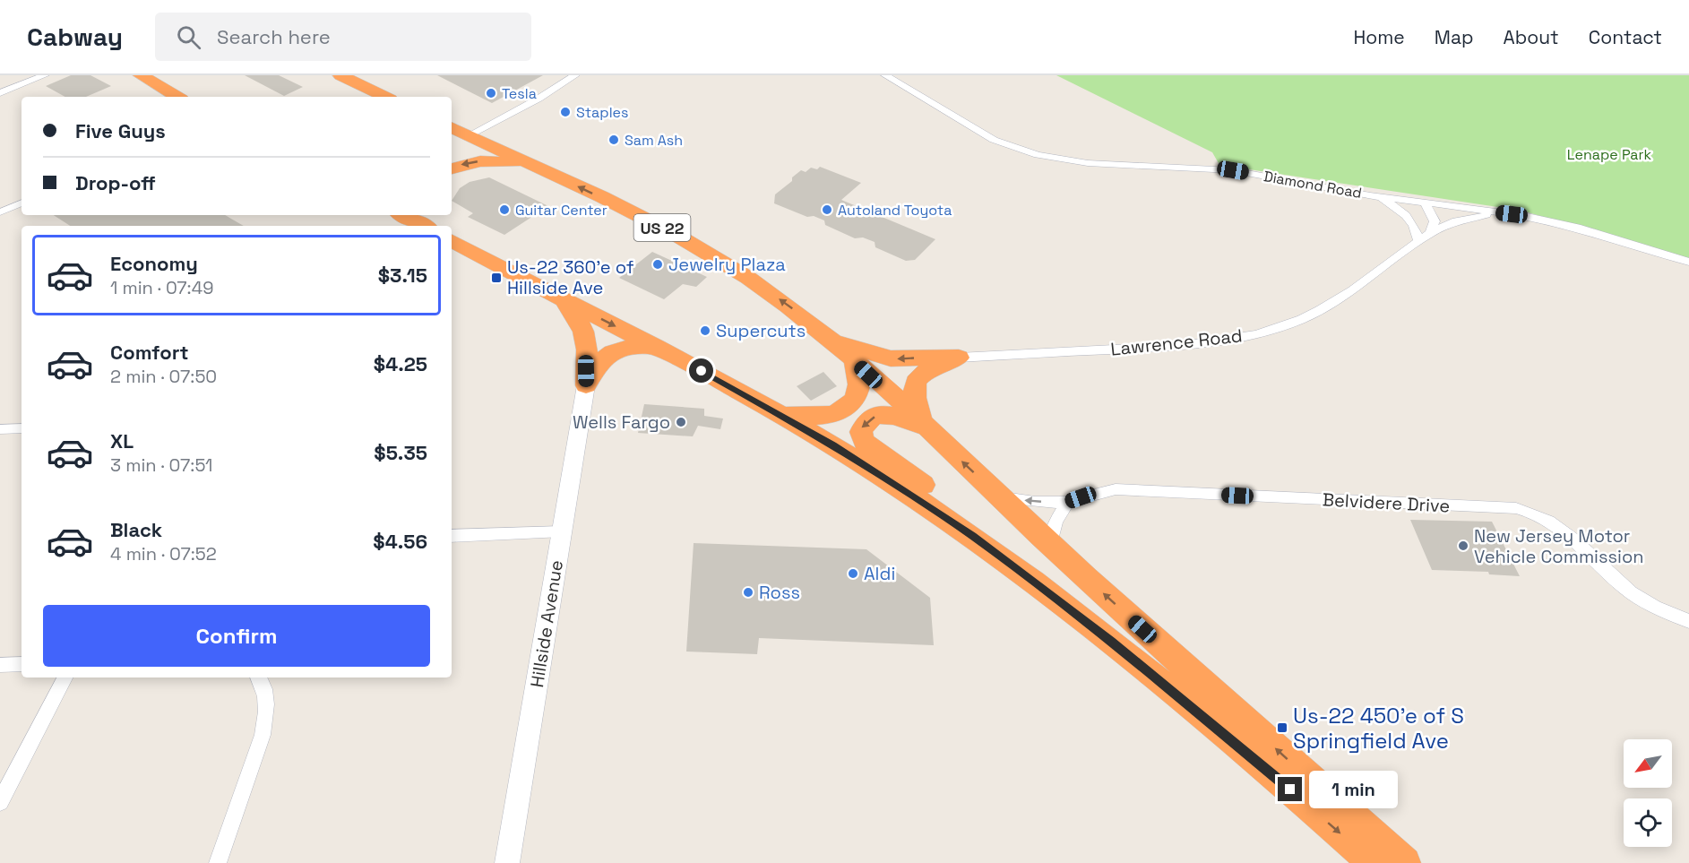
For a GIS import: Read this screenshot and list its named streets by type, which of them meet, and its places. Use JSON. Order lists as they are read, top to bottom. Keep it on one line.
{"streets":{"highway":["US 22"],"street":["Diamond Road","Lawrence Road","Belvidere Drive","Hillside Avenue"]},"crossings":[["Diamond Road","Lawrence Road"],["US 22","Belvidere Drive"]],"parks":["Lenape Park"],"places":{"other":["Tesla","Staples","Sam Ash","Guitar Center","Autoland Toyota","Jewelry Plaza","Supercuts","Wells Fargo","New Jersey Motor Vehicle Commission","Aldi","Ross"],"transit":["Us-22 360'e of Hillside Ave","Us-22 450'e of S Springfield Ave"]},"north":"bottom left","page":{"header":"Cabway","search":"Search here","nav":["Home","Map","About","Contact"],"banner":["Five Guys","Drop-off"],"list":[{"name":"Economy","note":"1 min · 07:49","value":"$3.15"},{"name":"Comfort","note":"2 min · 07:50","value":"$4.25"},{"name":"XL","note":"3 min · 07:51","value":"$5.35"},{"name":"Black","note":"4 min · 07:52","value":"$4.56"}],"buttons":"Confirm","bubble":"1 min"}}
